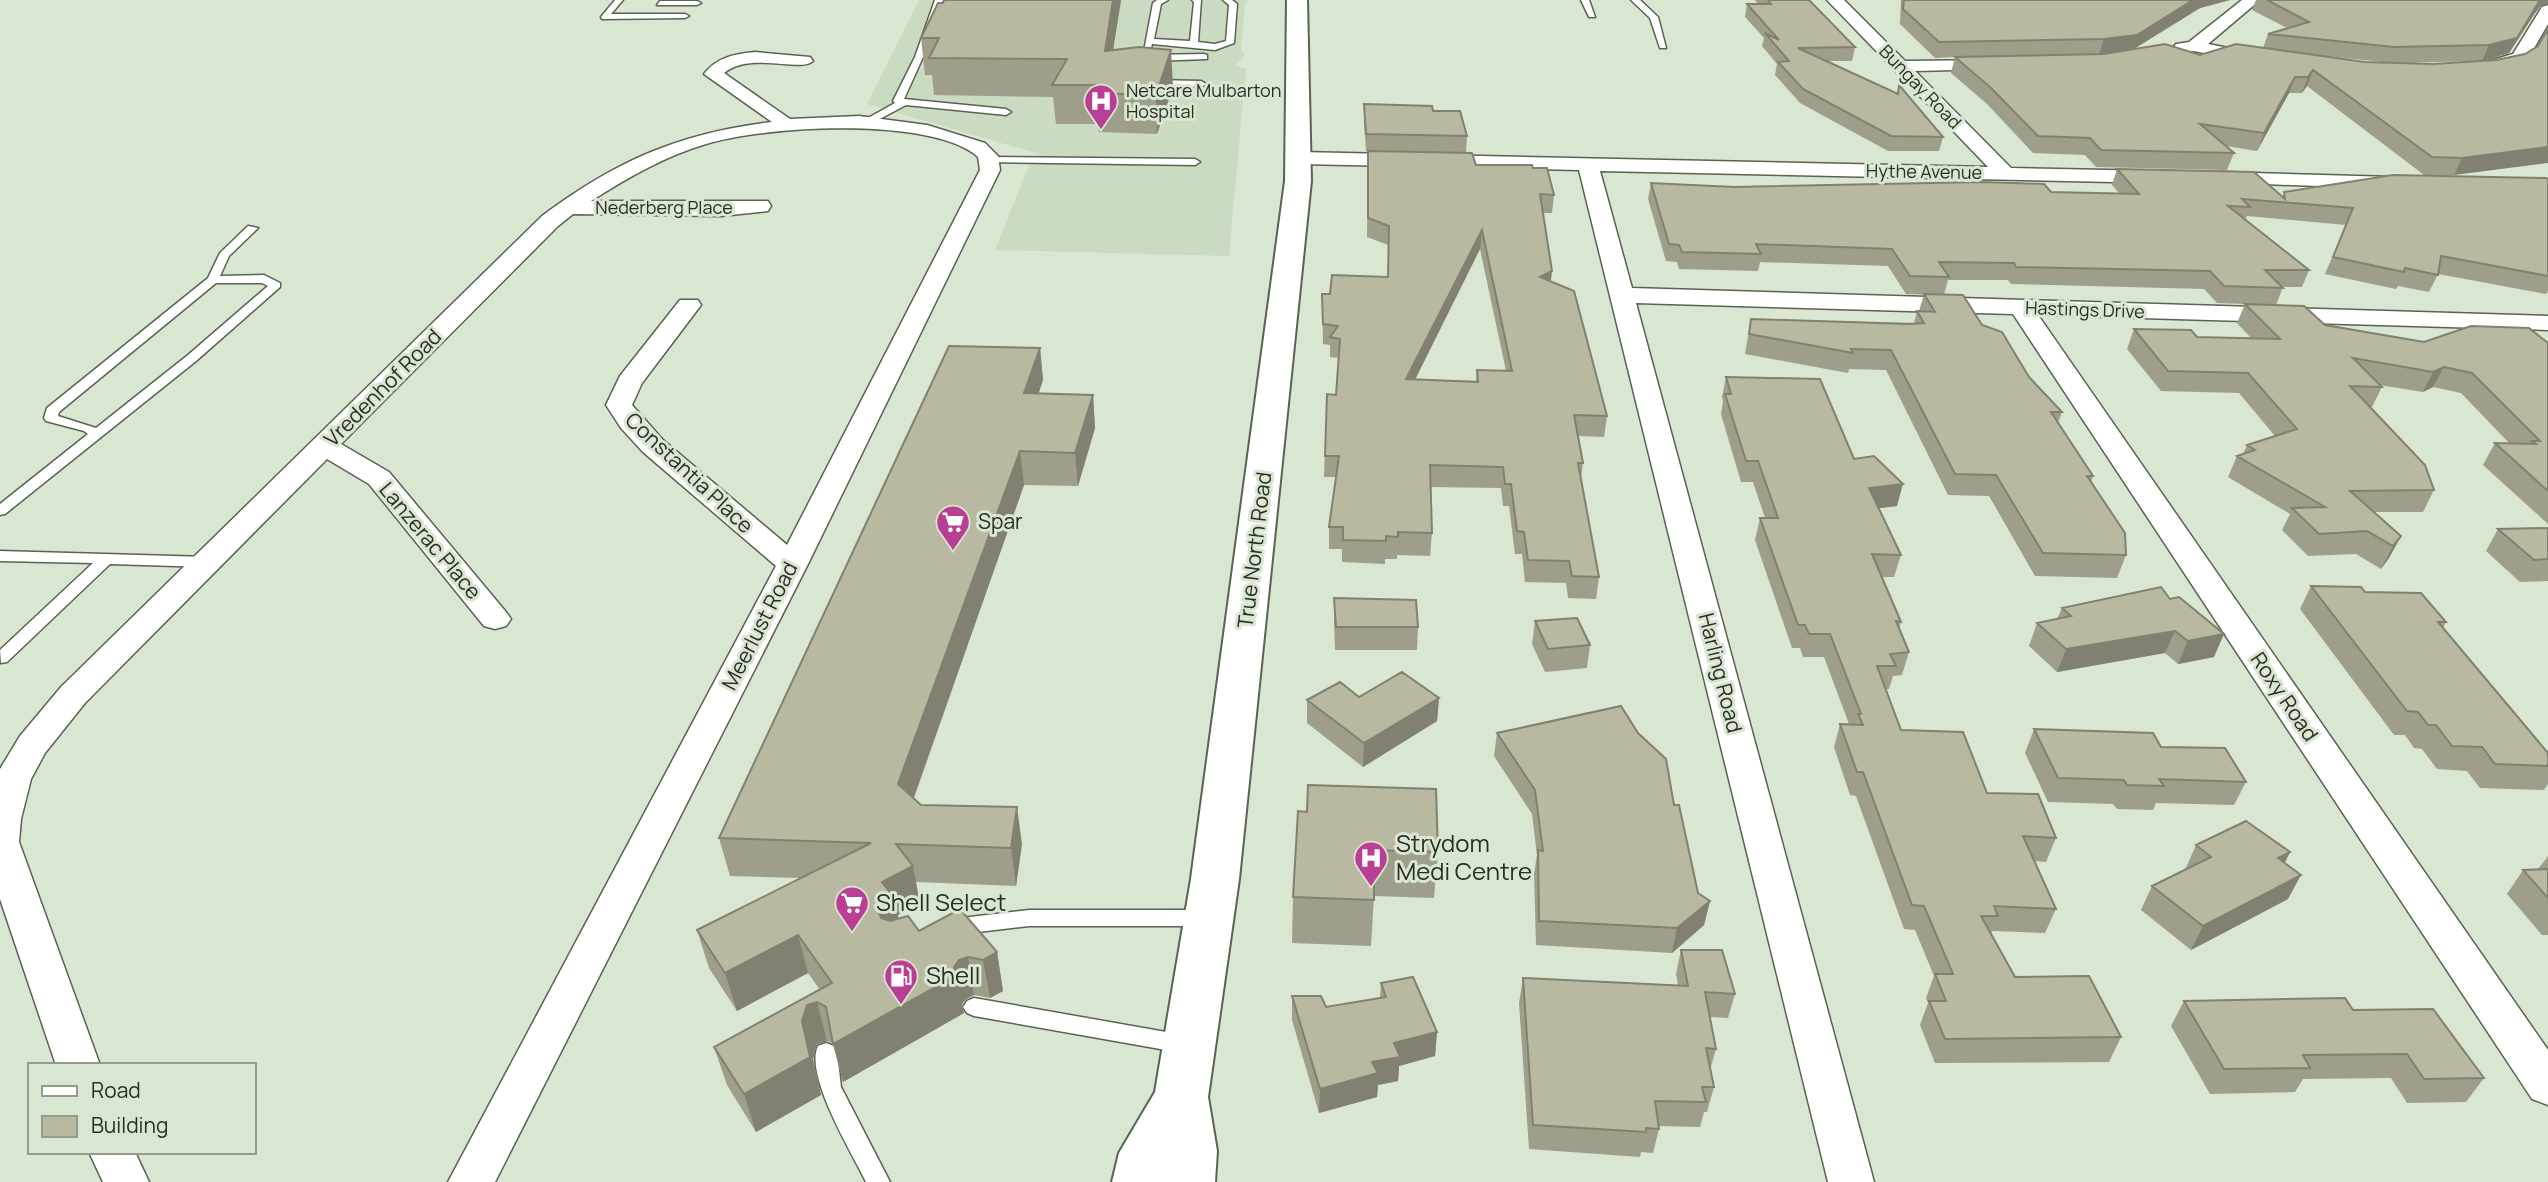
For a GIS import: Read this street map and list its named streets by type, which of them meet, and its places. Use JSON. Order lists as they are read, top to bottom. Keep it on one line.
{"streets":{"main road":["True North Road"],"street":["Bungay Road","Hythe Avenue","Nederberg Place","Hastings Drive","Vredenhof Road","Constantia Place","Lanzerac Place","Meerlust Road","Harling Road","Roxy Road"]},"crossings":[["Bungay Road","Hythe Avenue"],["Hythe Avenue","True North Road"],["Hythe Avenue","Harling Road"],["Nederberg Place","Vredenhof Road"],["Hastings Drive","Harling Road"],["Hastings Drive","Roxy Road"],["Vredenhof Road","Lanzerac Place"],["Constantia Place","Meerlust Road"]],"places":{"hospital":["Netcare Mulbarton Hospital","Strydom Medi Centre"],"supermarket":["Spar","Shell Select"],"fuel station":["Shell"]},"legend":["Road","Building"]}
